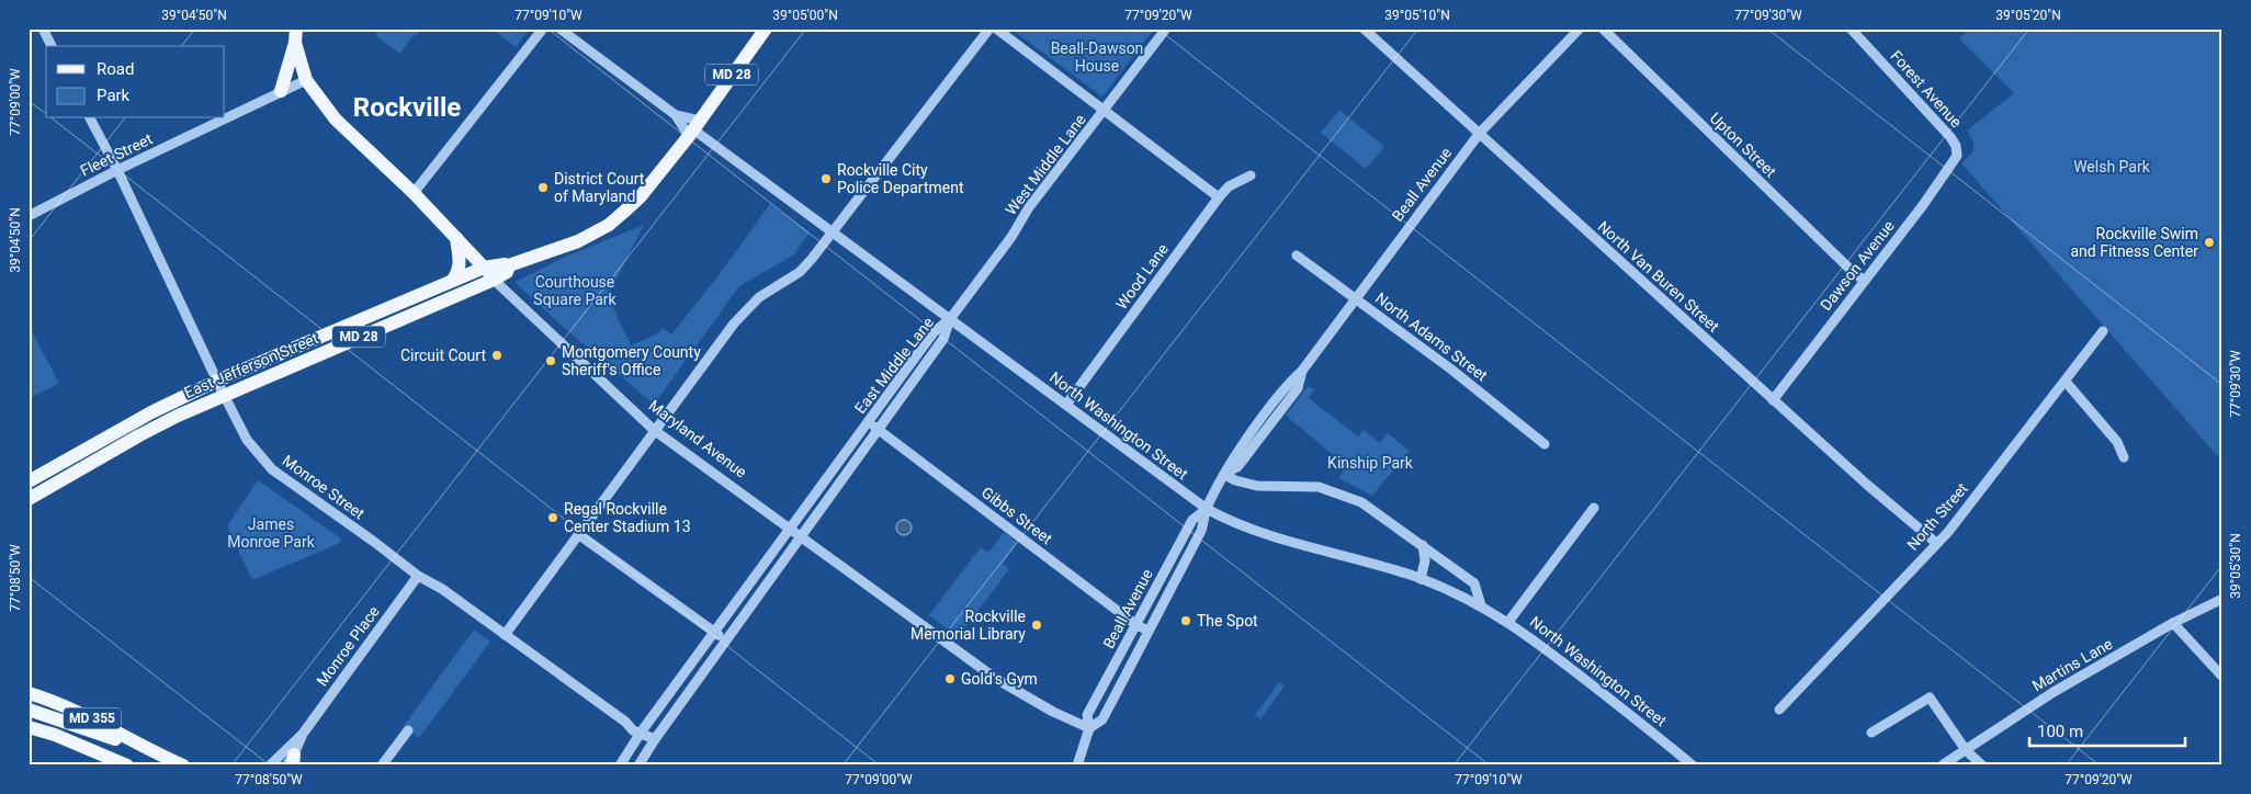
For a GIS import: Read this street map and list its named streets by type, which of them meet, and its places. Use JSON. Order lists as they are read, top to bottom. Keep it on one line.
{"streets":{"main road":["MD 28","East Jefferson Street","Maryland Avenue","MD 355"],"street":["Forest Avenue","Upton Street","Fleet Street","West Middle Lane","Beall Avenue","Dawson Avenue","Wood Lane","North Van Buren Street","North Adams Street","East Middle Lane","North Washington Street","Monroe Street","Gibbs Street","North Street","Monroe Place","Martins Lane"]},"crossings":[["MD 28","East Jefferson Street"],["MD 28","North Washington Street"],["MD 28","Maryland Avenue"],["Forest Avenue","Dawson Avenue"],["Upton Street","Dawson Avenue"],["Fleet Street","Maryland Avenue"],["Fleet Street","Monroe Street"],["West Middle Lane","East Middle Lane"],["West Middle Lane","North Washington Street"],["Beall Avenue","North Van Buren Street"],["Beall Avenue","North Adams Street"],["Beall Avenue","North Washington Street"],["Beall Avenue","Maryland Avenue"],["Beall Avenue","Gibbs Street"],["Dawson Avenue","North Van Buren Street"],["Wood Lane","North Washington Street"],["North Van Buren Street","North Street"],["East Jefferson Street","Maryland Avenue"],["East Jefferson Street","Monroe Street"],["East Middle Lane","North Washington Street"],["East Middle Lane","Maryland Avenue"],["East Middle Lane","Monroe Street"],["East Middle Lane","Gibbs Street"],["Monroe Street","Monroe Place"]],"districts":["Rockville"],"parks":["Beall-Dawson House","Welsh Park","Courthouse Square Park","Kinship Park","James Monroe Park"],"places":["Rockville City Police Department","District Court of Maryland","Rockville Swim and Fitness Center","Circuit Court","Montgomery County Sheriff's Office","Regal Rockville Center Stadium 13","The Spot","Rockville Memorial Library","Gold's Gym"],"legend":["Road","Park"],"scale_bar":"100 m","coordinates":["39°04'50\"N","77°09'10\"W","39°05'00\"N","77°09'20\"W","39°05'10\"N","77°09'30\"W","39°05'20\"N","77°09'00\"W","39°05'30\"N","77°08'50\"W"]}
